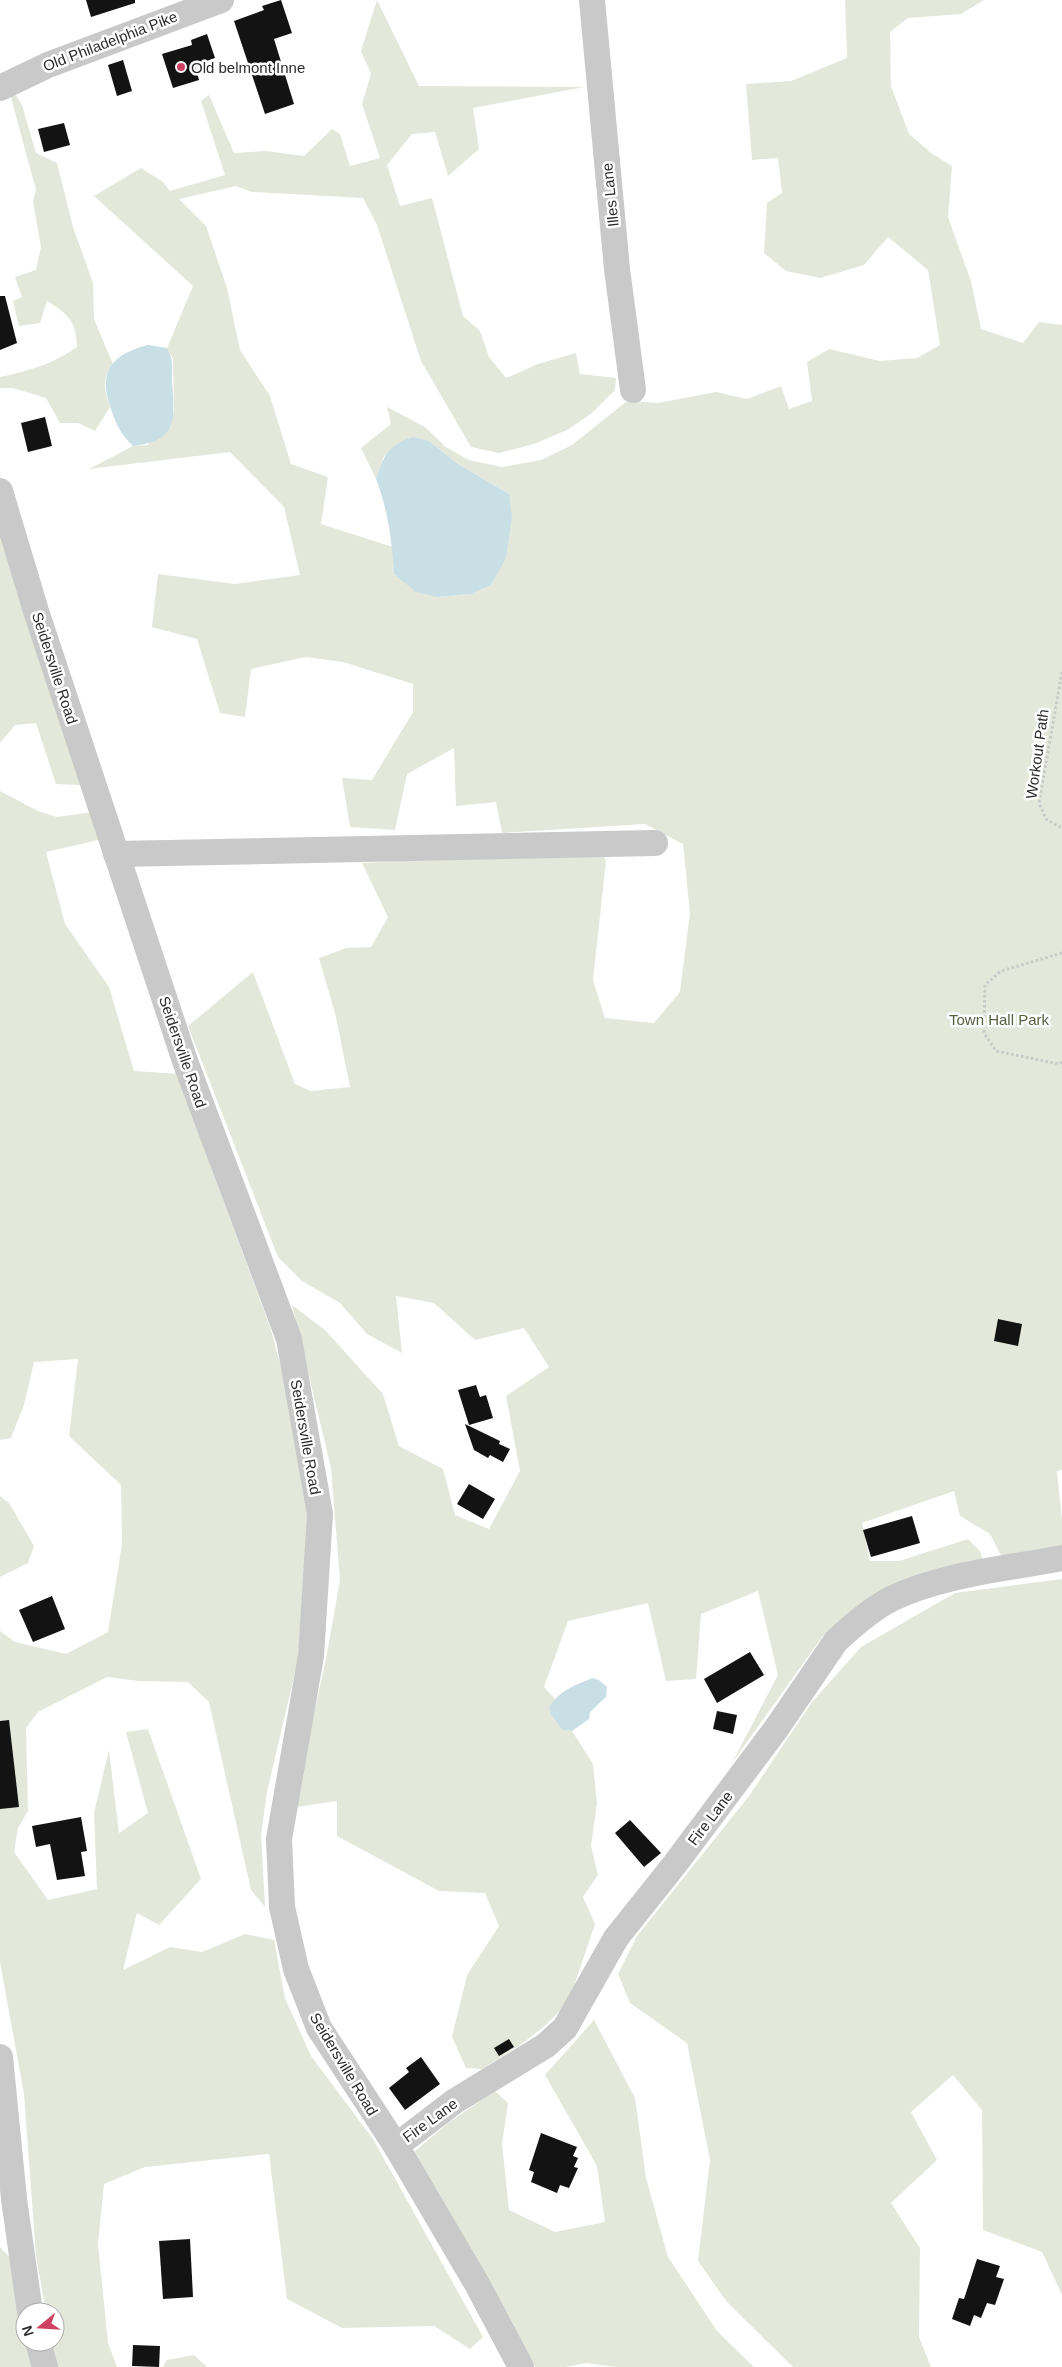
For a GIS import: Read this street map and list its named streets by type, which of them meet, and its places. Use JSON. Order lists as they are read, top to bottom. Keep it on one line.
{"streets":{"street":["Old Philadelphia Pike","Illes Lane","Seidersville Road","Fire Lane"],"path":["Workout Path"]},"crossings":[["Seidersville Road","Fire Lane"]],"parks":["Town Hall Park"],"places":["Old belmont Inne"],"north":"left"}
